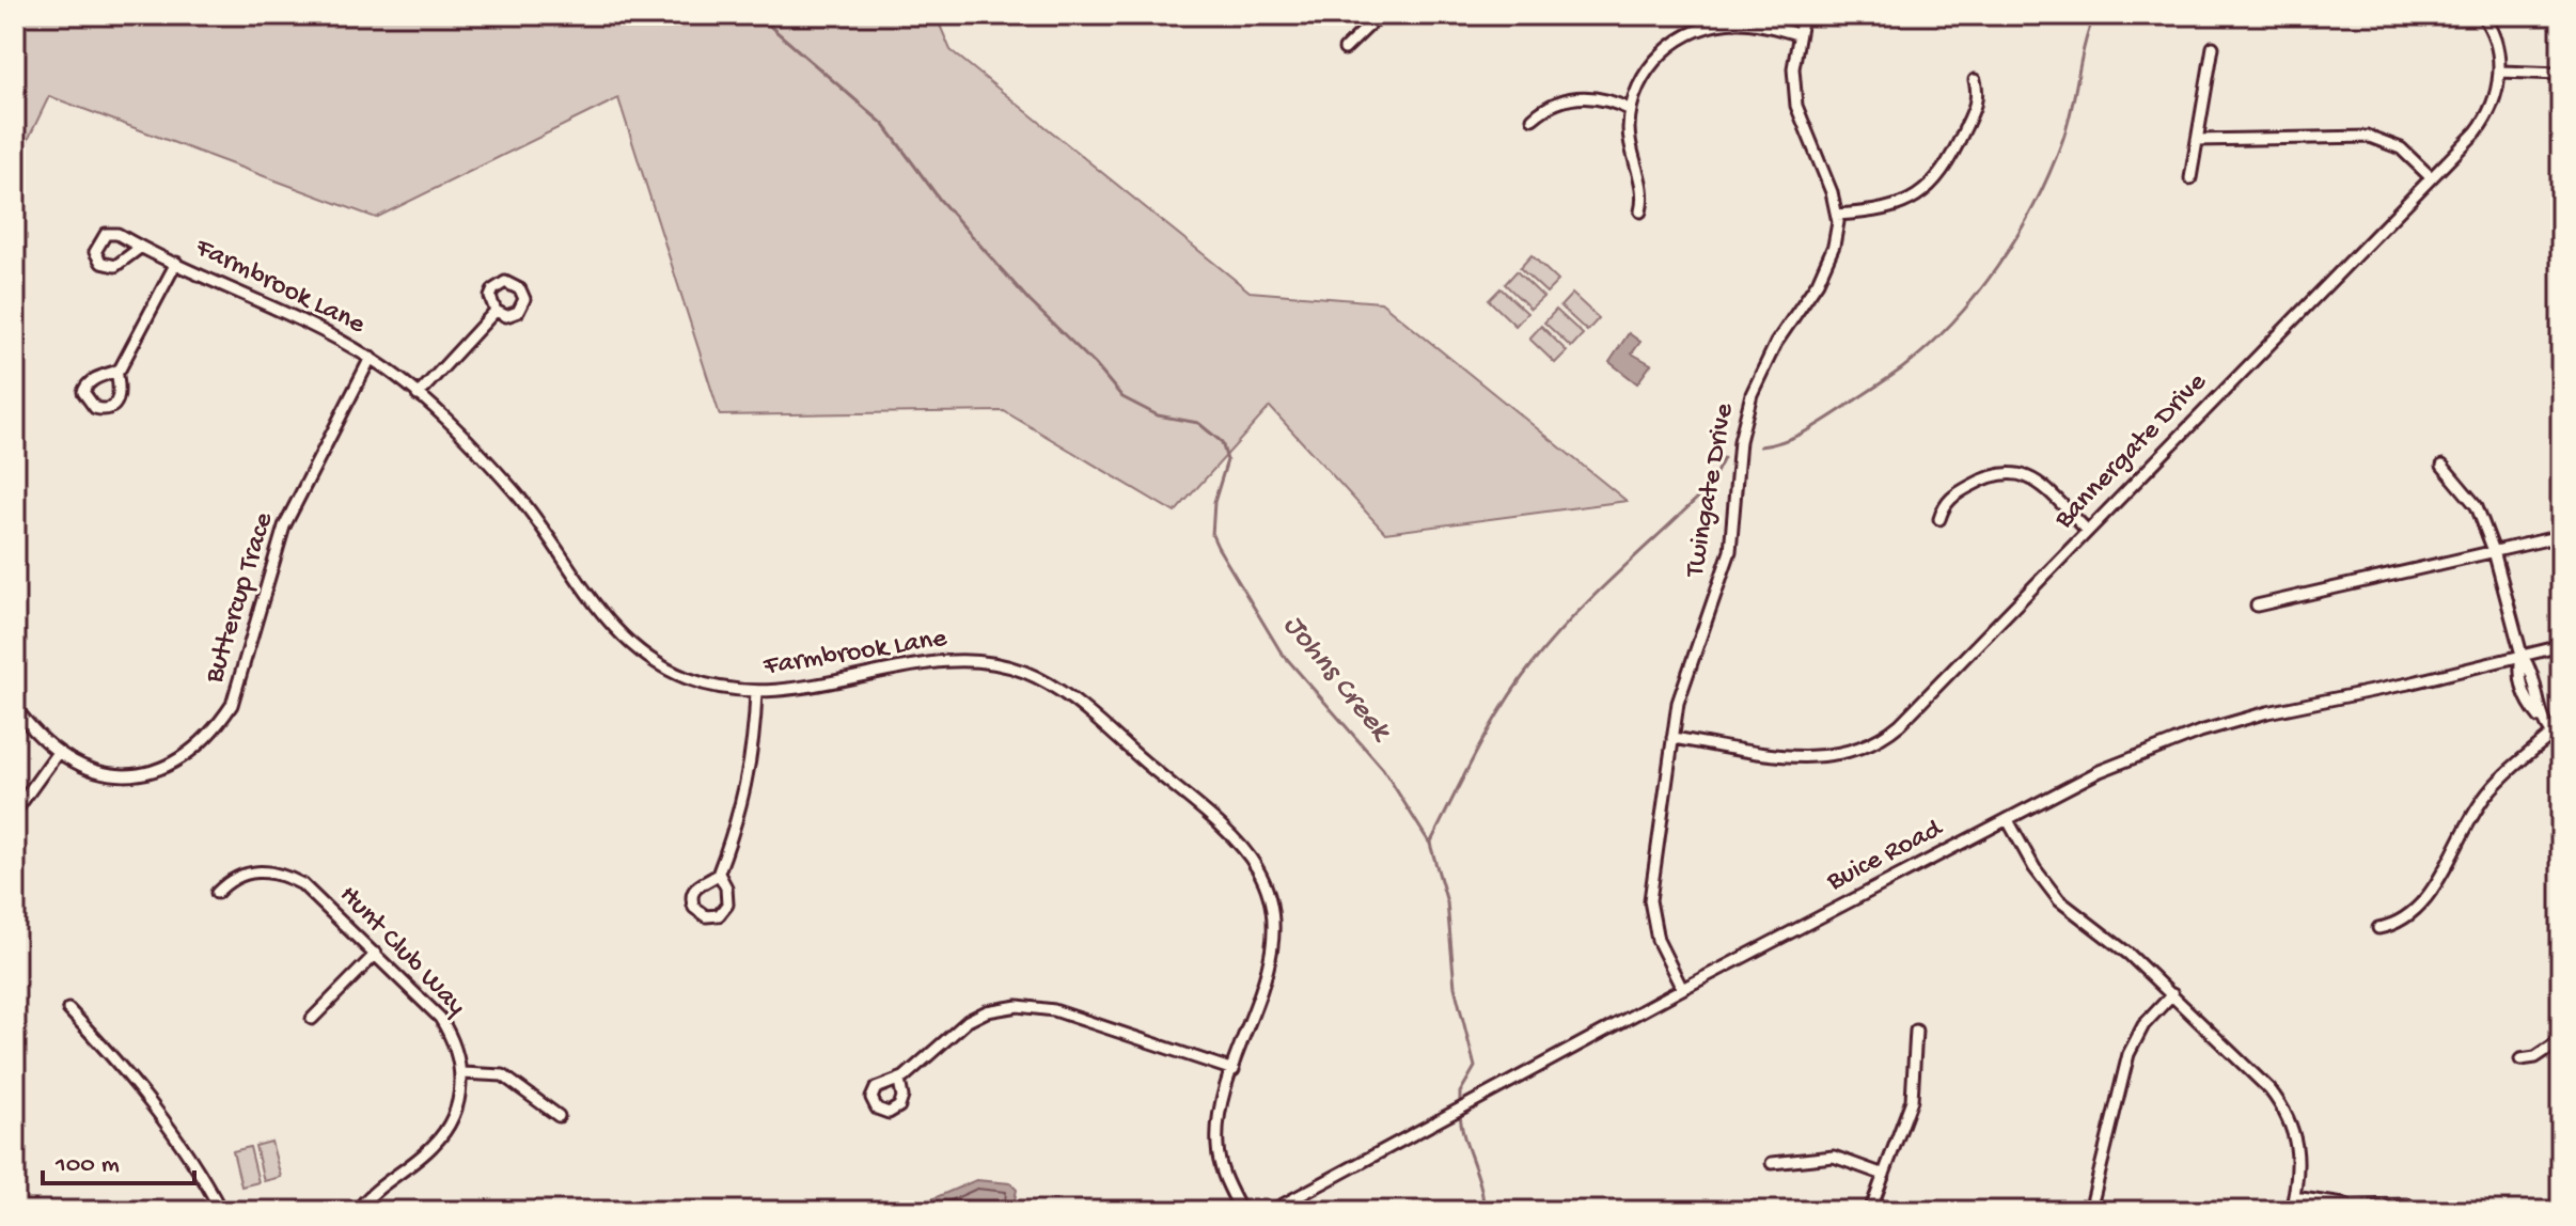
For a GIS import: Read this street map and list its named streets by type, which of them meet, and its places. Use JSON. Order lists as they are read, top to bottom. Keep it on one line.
{"streets":{"street":["Farmbrook Lane","Bannergate Drive","Twingate Drive","Buttercup Trace","Buice Road","Hunt Club Way"]},"crossings":[["Farmbrook Lane","Buttercup Trace"],["Bannergate Drive","Twingate Drive"],["Twingate Drive","Buice Road"]],"water":["Johns Creek"],"scale_bar":"100 m"}
